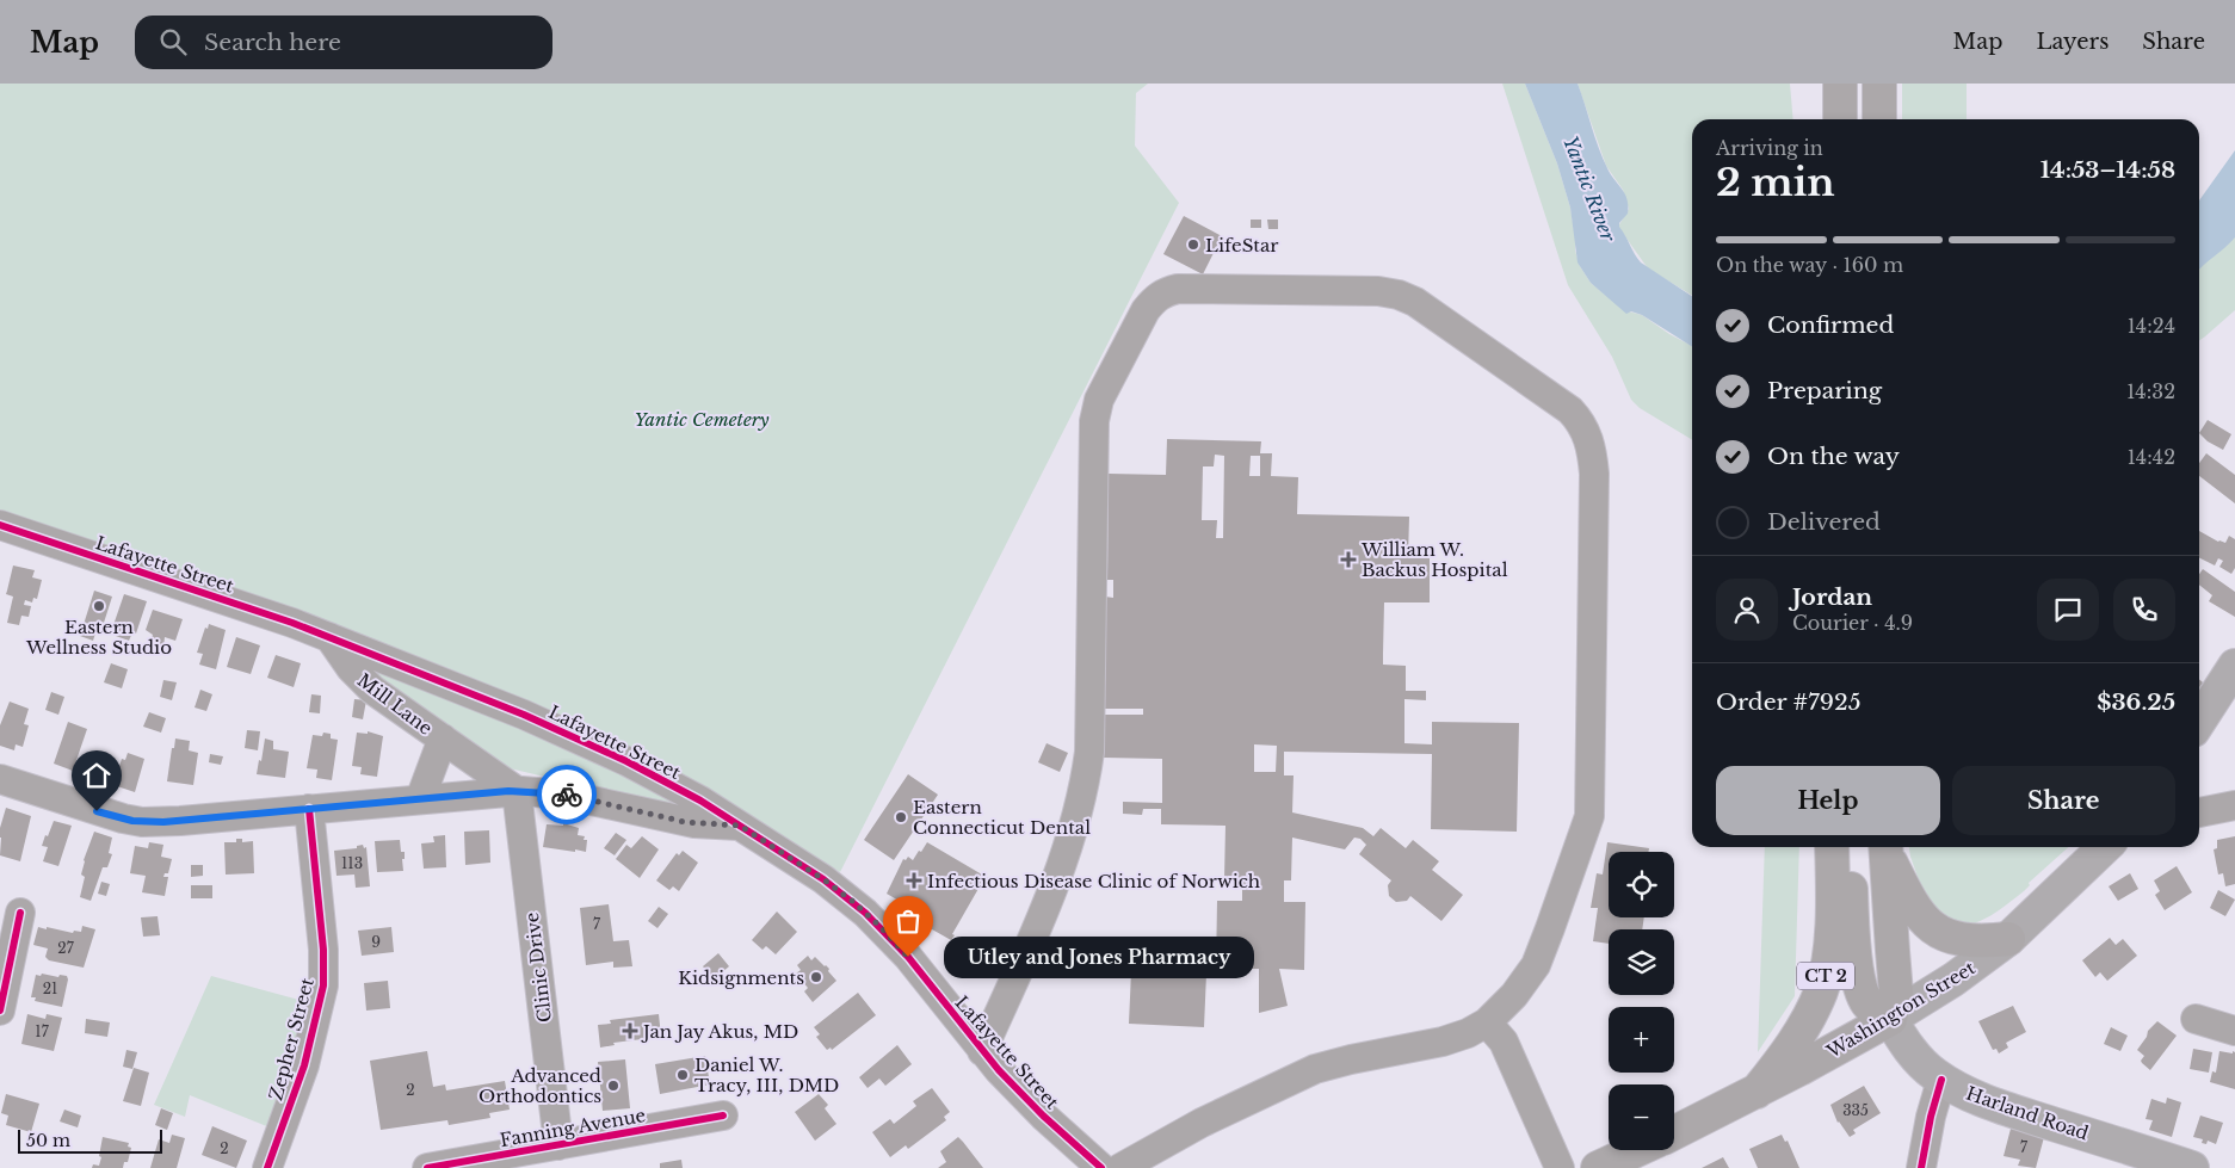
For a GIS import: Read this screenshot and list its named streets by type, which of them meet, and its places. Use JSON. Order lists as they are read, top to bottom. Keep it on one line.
{"streets":{"highway":["CT 2","Washington Street"],"main road":["Harland Road"],"street":["Lafayette Street","Mill Lane","Clinic Drive","Zepher Street","Fanning Avenue"]},"crossings":[["Lafayette Street","Mill Lane"],["Mill Lane","Clinic Drive"],["Clinic Drive","Fanning Avenue"],["CT 2","Washington Street"],["Washington Street","Harland Road"]],"water":["Yantic River"],"parks":["Yantic Cemetery"],"places":{"other":["LifeStar","Eastern Wellness Studio","Eastern Connecticut Dental","Utley and Jones Pharmacy","Kidsignments","Daniel W. Tracy, III, DMD","Advanced Orthodontics"],"health":["William W. Backus Hospital","Infectious Disease Clinic of Norwich","Jan Jay Akus, MD"]},"house_numbers":["113","7","9","27","21","17","2","335","7","2"],"scale_bar":"50 m","page":{"header":"Map","search":"Search here","nav":["Map","Layers","Share"],"heading":["2 min","Arriving in","14:53–14:58"],"panel":["Jordan","Courier · 4.9","Order #7925","$36.25"],"bar":"On the way · 160 m","list":[["Confirmed","14:24"],["Preparing","14:32"],["On the way","14:42"],"Delivered"],"buttons":["Help","Share"],"map_buttons":["+","−"],"bubble":"Utley and Jones Pharmacy","scale":"50 m"}}
